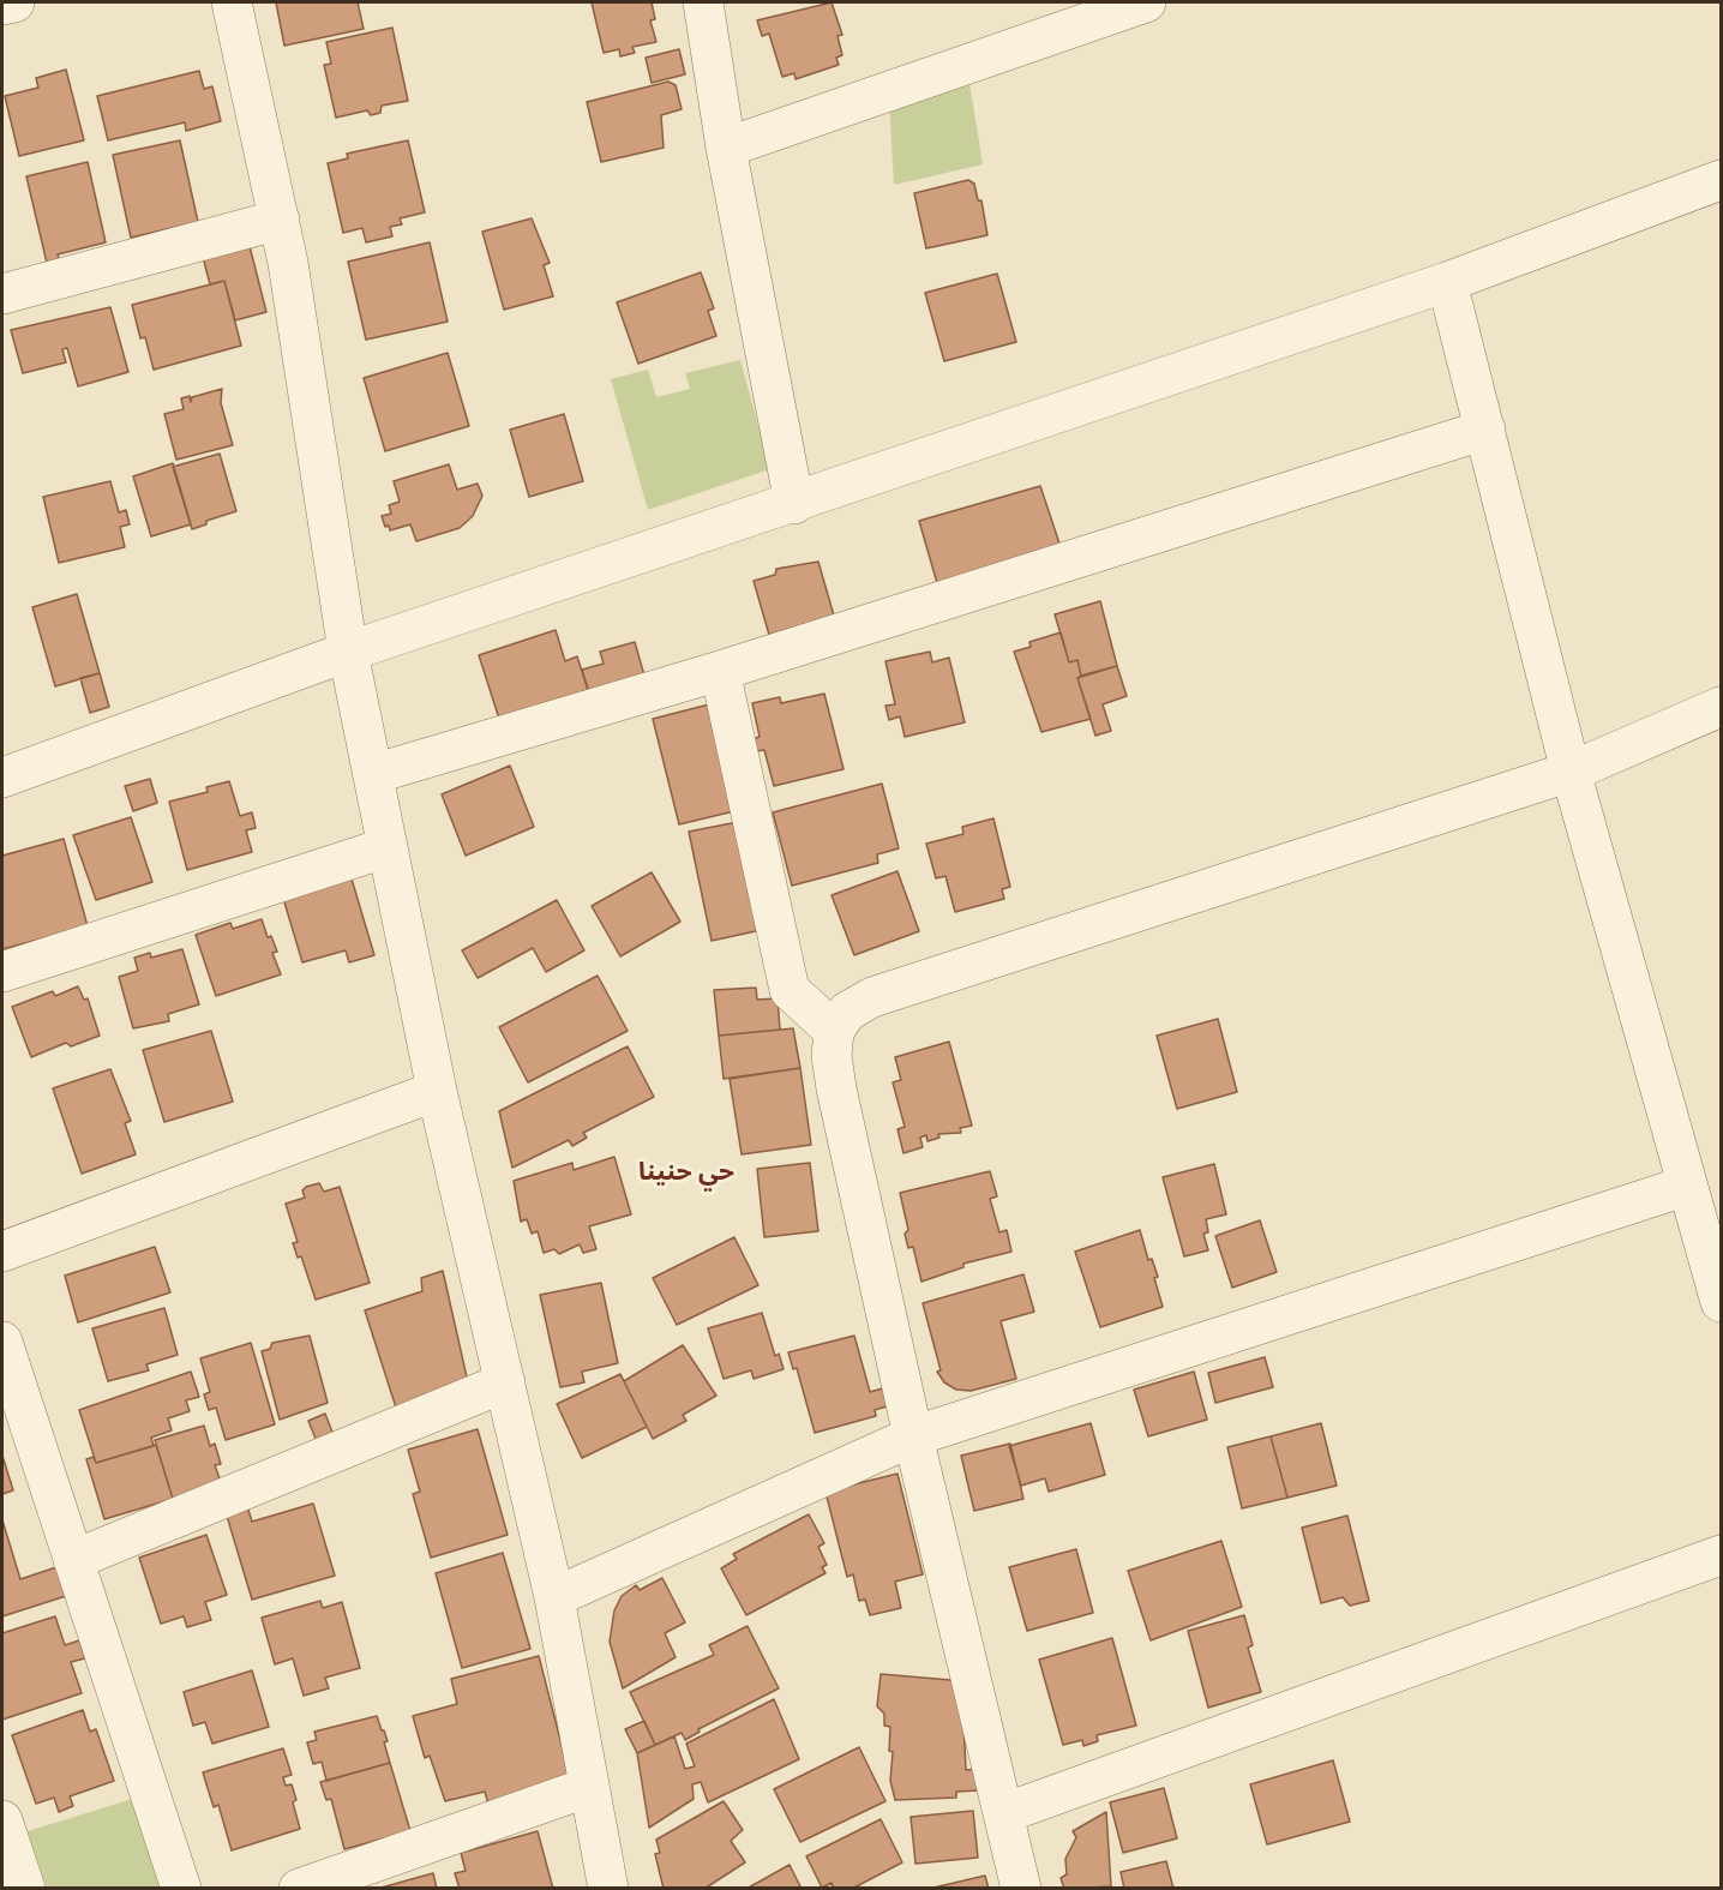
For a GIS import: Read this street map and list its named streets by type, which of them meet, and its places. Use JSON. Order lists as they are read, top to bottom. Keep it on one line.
{"districts":["حي حنينا"]}
